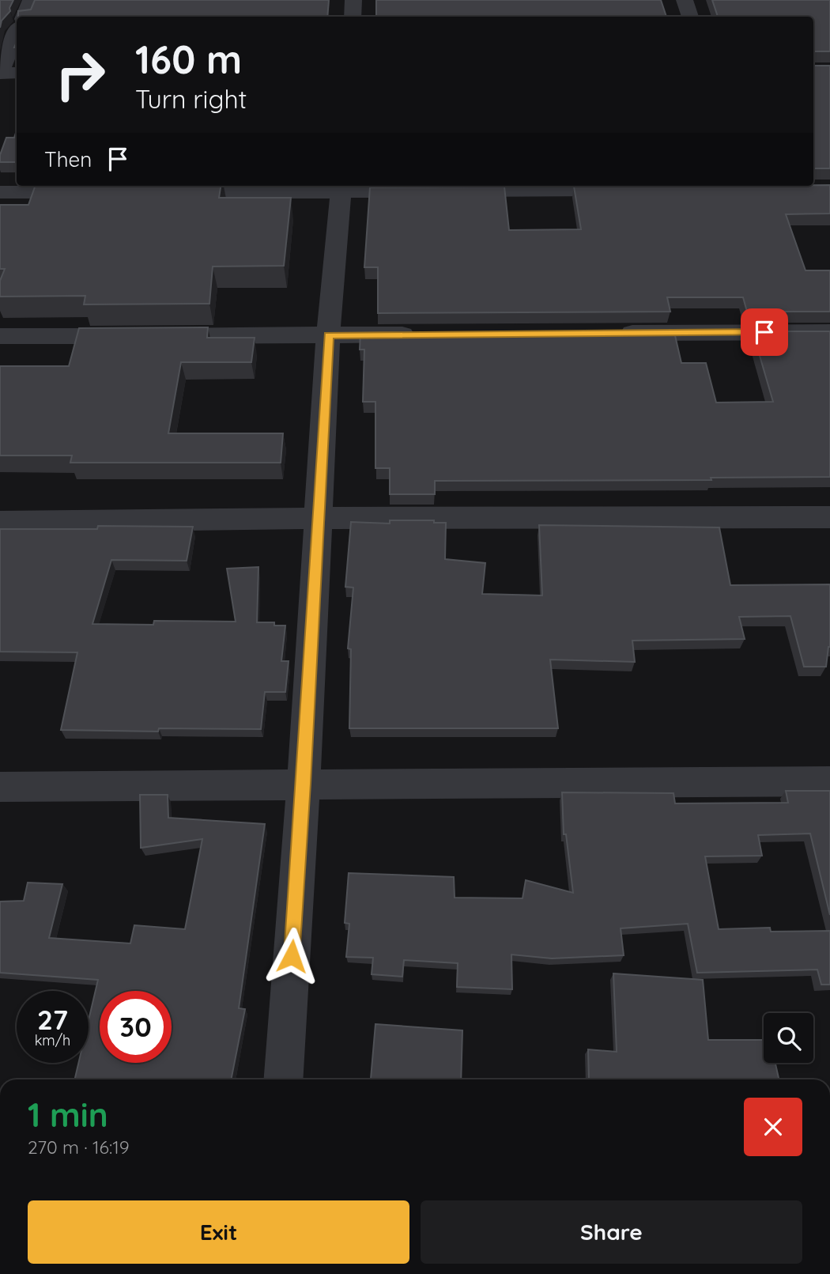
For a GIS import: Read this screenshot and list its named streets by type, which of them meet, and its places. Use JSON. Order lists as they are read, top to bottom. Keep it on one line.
{"page":{"turn":["160 m","Turn right"],"then":"Then","speed":"27 km/h","limit":"30","heading":["1 min","270 m · 16:19"],"buttons":["Exit","Share"]}}
